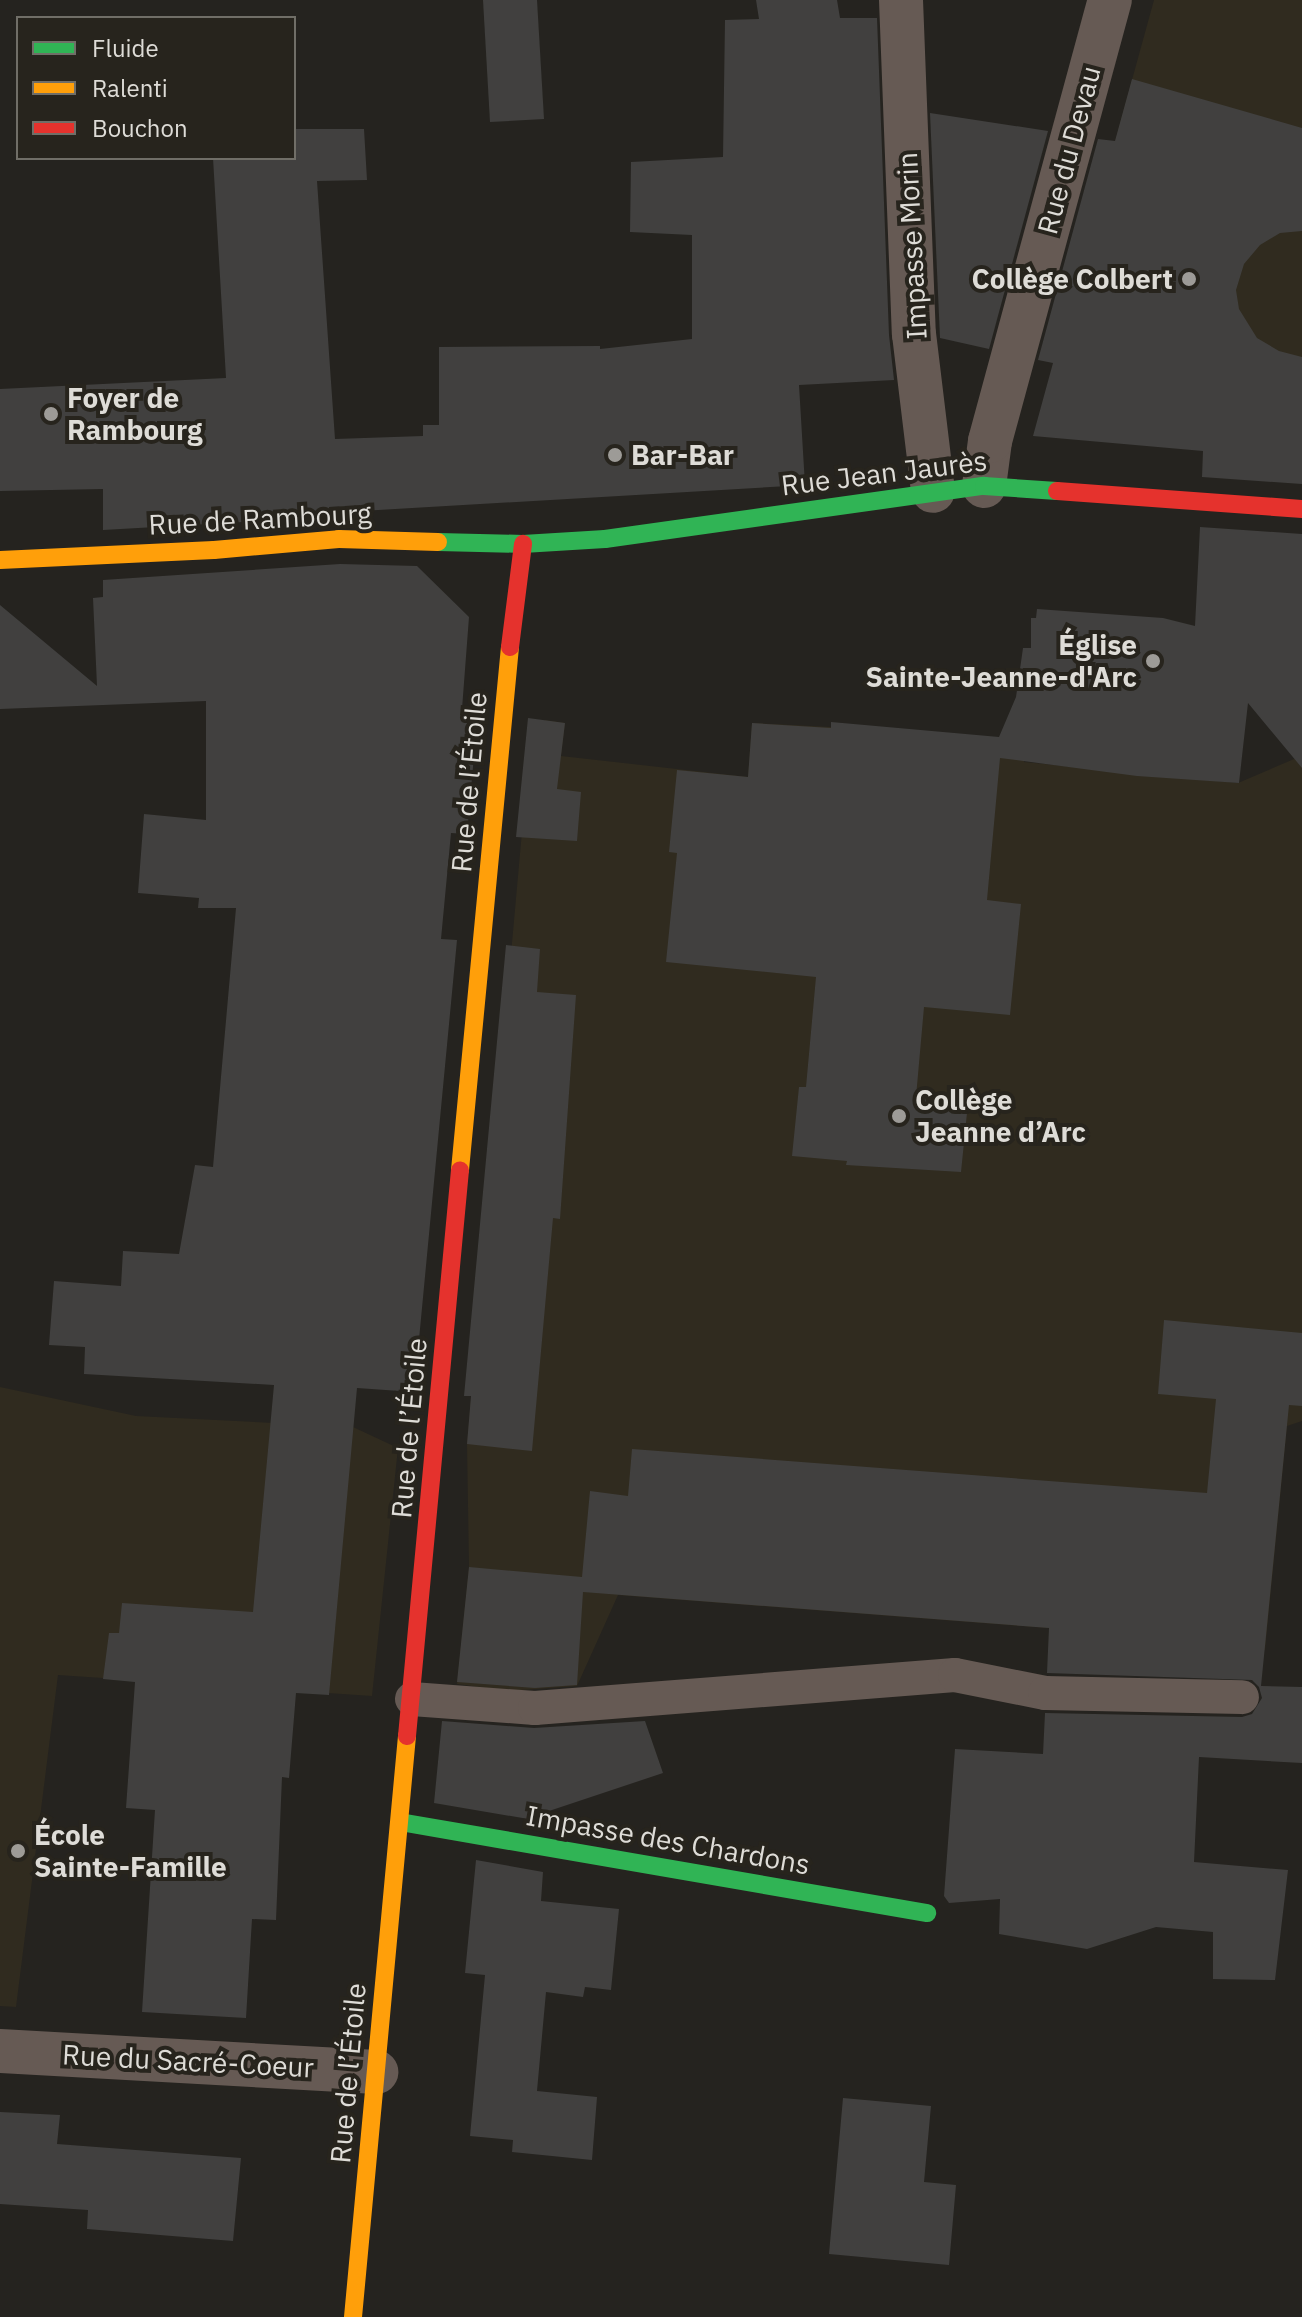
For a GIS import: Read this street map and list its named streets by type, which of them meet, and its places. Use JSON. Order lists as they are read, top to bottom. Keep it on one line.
{"streets":{"street":["Rue du Devau","Impasse Morin","Rue Jean Jaurès","Rue de Rambourg","Rue de l’Étoile","Impasse des Chardons","Rue du Sacré-Coeur"]},"crossings":[["Rue du Devau","Rue Jean Jaurès"],["Impasse Morin","Rue Jean Jaurès"],["Rue Jean Jaurès","Rue de Rambourg"],["Rue Jean Jaurès","Rue de l’Étoile"],["Rue de Rambourg","Rue de l’Étoile"],["Rue de l’Étoile","Impasse des Chardons"],["Rue de l’Étoile","Rue du Sacré-Coeur"]],"places":["Collège Colbert","Foyer de Rambourg","Bar-Bar","Église Sainte-Jeanne-d'Arc","Collège Jeanne d’Arc","École Sainte-Famille"],"legend":["Fluide","Ralenti","Bouchon"]}
